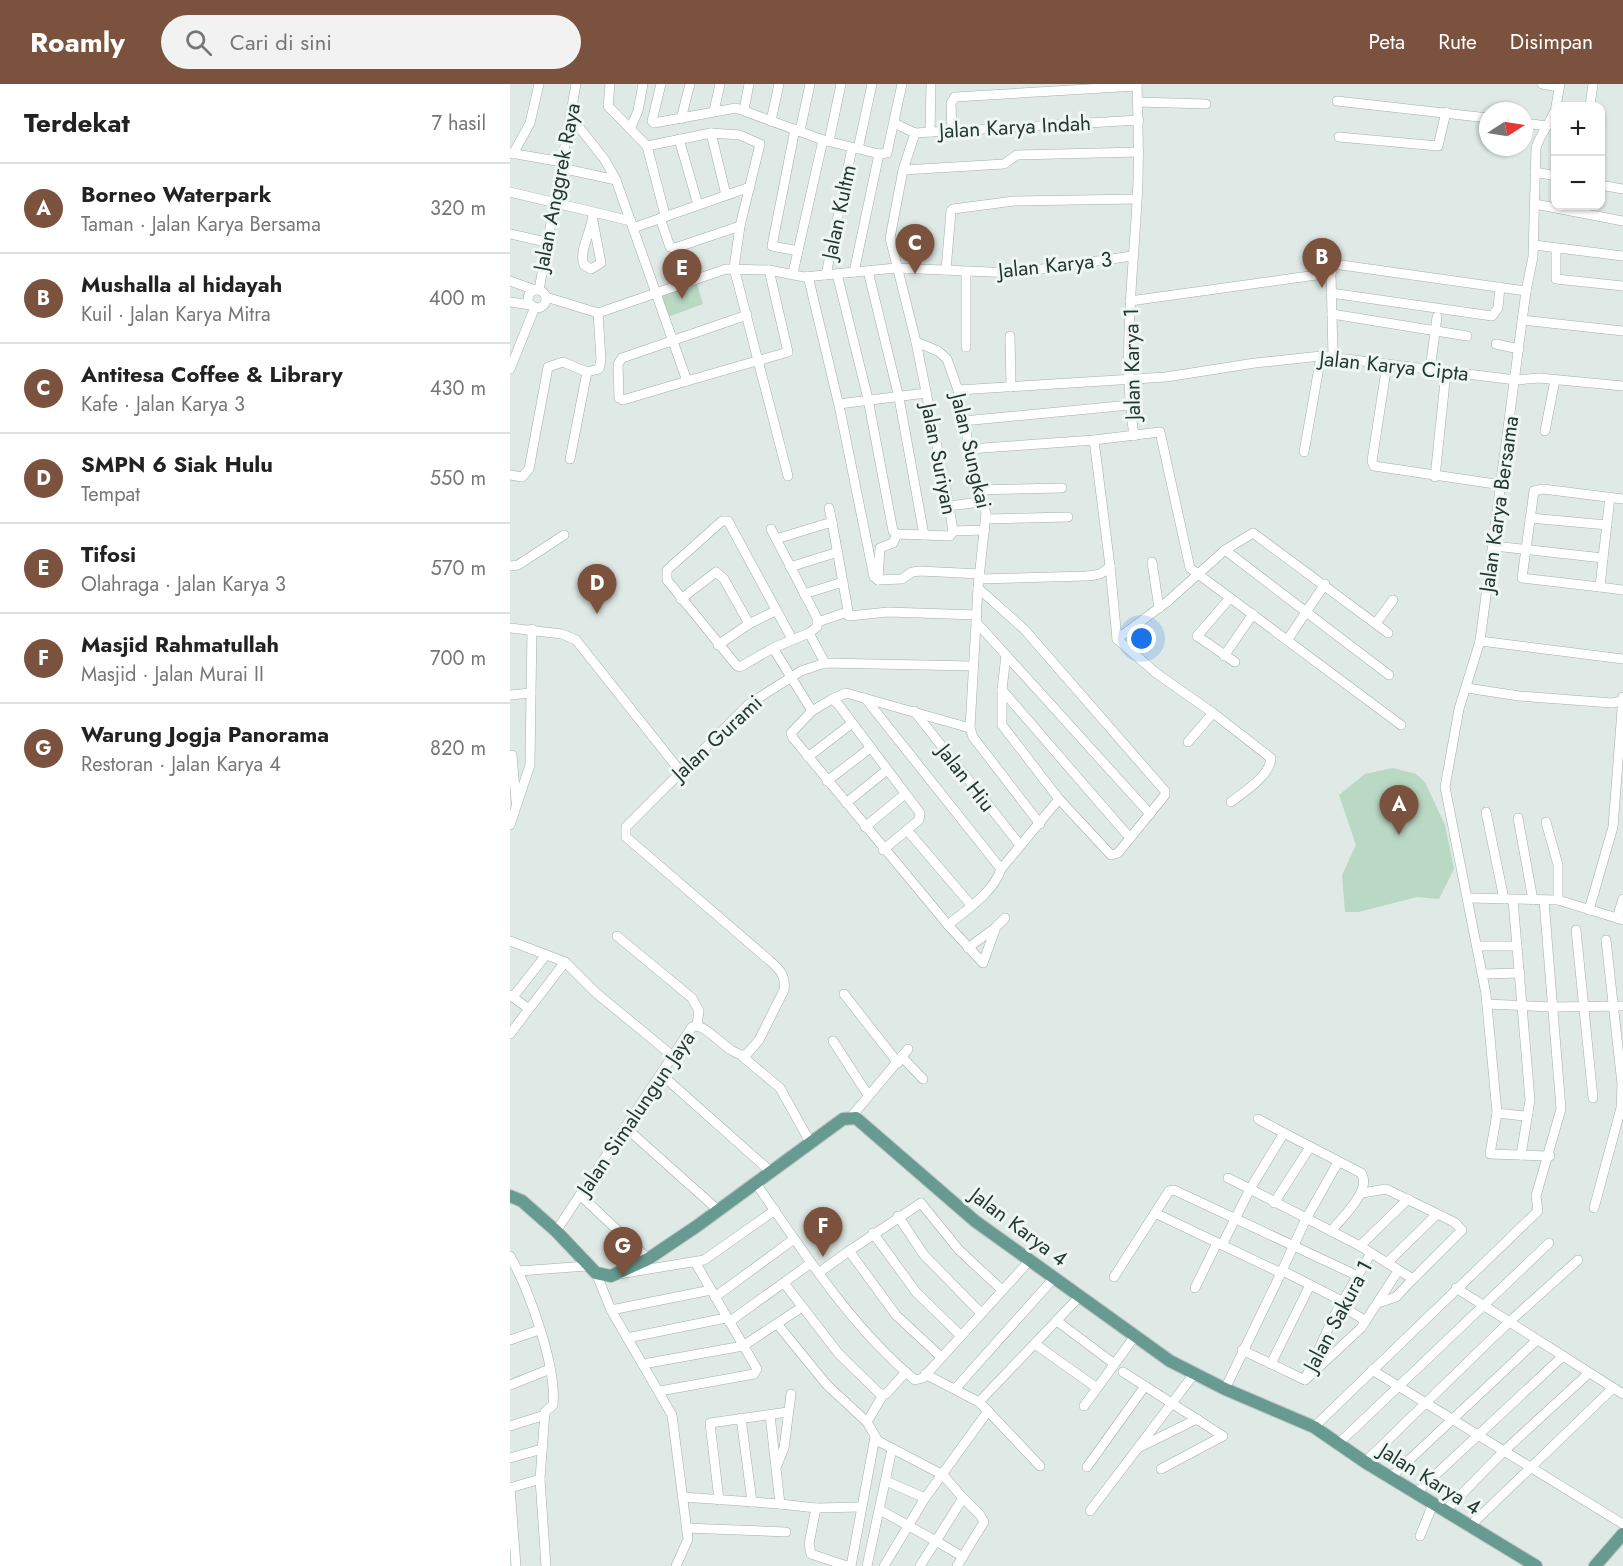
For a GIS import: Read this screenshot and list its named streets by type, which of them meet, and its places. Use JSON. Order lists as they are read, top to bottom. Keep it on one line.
{"streets":{"main road":["Jalan Karya 4"],"street":["Jalan Karya Indah","Jalan Anggrek Raya","Jalan Kultm","Jalan Karya 3","Jalan Karya 1","Jalan Karya Cipta","Jalan Sungkai","Jalan Suriyan","Jalan Karya Bersama","Jalan Gurami","Jalan Hiu","Jalan Simalungun Jaya","Jalan Sakura 1"]},"crossings":[["Jalan Karya Indah","Jalan Karya 1"],["Jalan Karya Indah","Jalan Suriyan"],["Jalan Kultm","Jalan Karya 3"],["Jalan Karya 3","Jalan Karya 1"],["Jalan Karya 3","Jalan Suriyan"],["Jalan Karya 1","Jalan Karya Cipta"],["Jalan Karya 1","Jalan Sungkai"],["Jalan Karya Cipta","Jalan Sungkai"],["Jalan Karya Cipta","Jalan Karya Bersama"],["Jalan Sungkai","Jalan Suriyan"],["Jalan Gurami","Jalan Simalungun Jaya"]],"north":"right","page":{"header":"Roamly","search":"Cari di sini","nav":["Peta","Rute","Disimpan"],"heading":["Terdekat","7 hasil"],"map_buttons":["+","−"],"list":[{"mark":"A","name":"Borneo Waterpark","note":"Taman · Jalan Karya Bersama","value":"320 m"},{"mark":"B","name":"Mushalla al hidayah","note":"Kuil · Jalan Karya Mitra","value":"400 m"},{"mark":"C","name":"Antitesa Coffee & Library","note":"Kafe · Jalan Karya 3","value":"430 m"},{"mark":"D","name":"SMPN 6 Siak Hulu","note":"Tempat","value":"550 m"},{"mark":"E","name":"Tifosi","note":"Olahraga · Jalan Karya 3","value":"570 m"},{"mark":"F","name":"Masjid Rahmatullah","note":"Masjid · Jalan Murai II","value":"700 m"},{"mark":"G","name":"Warung Jogja Panorama","note":"Restoran · Jalan Karya 4","value":"820 m"}],"pins":["C","B","E","D","A","F","G"]}}
